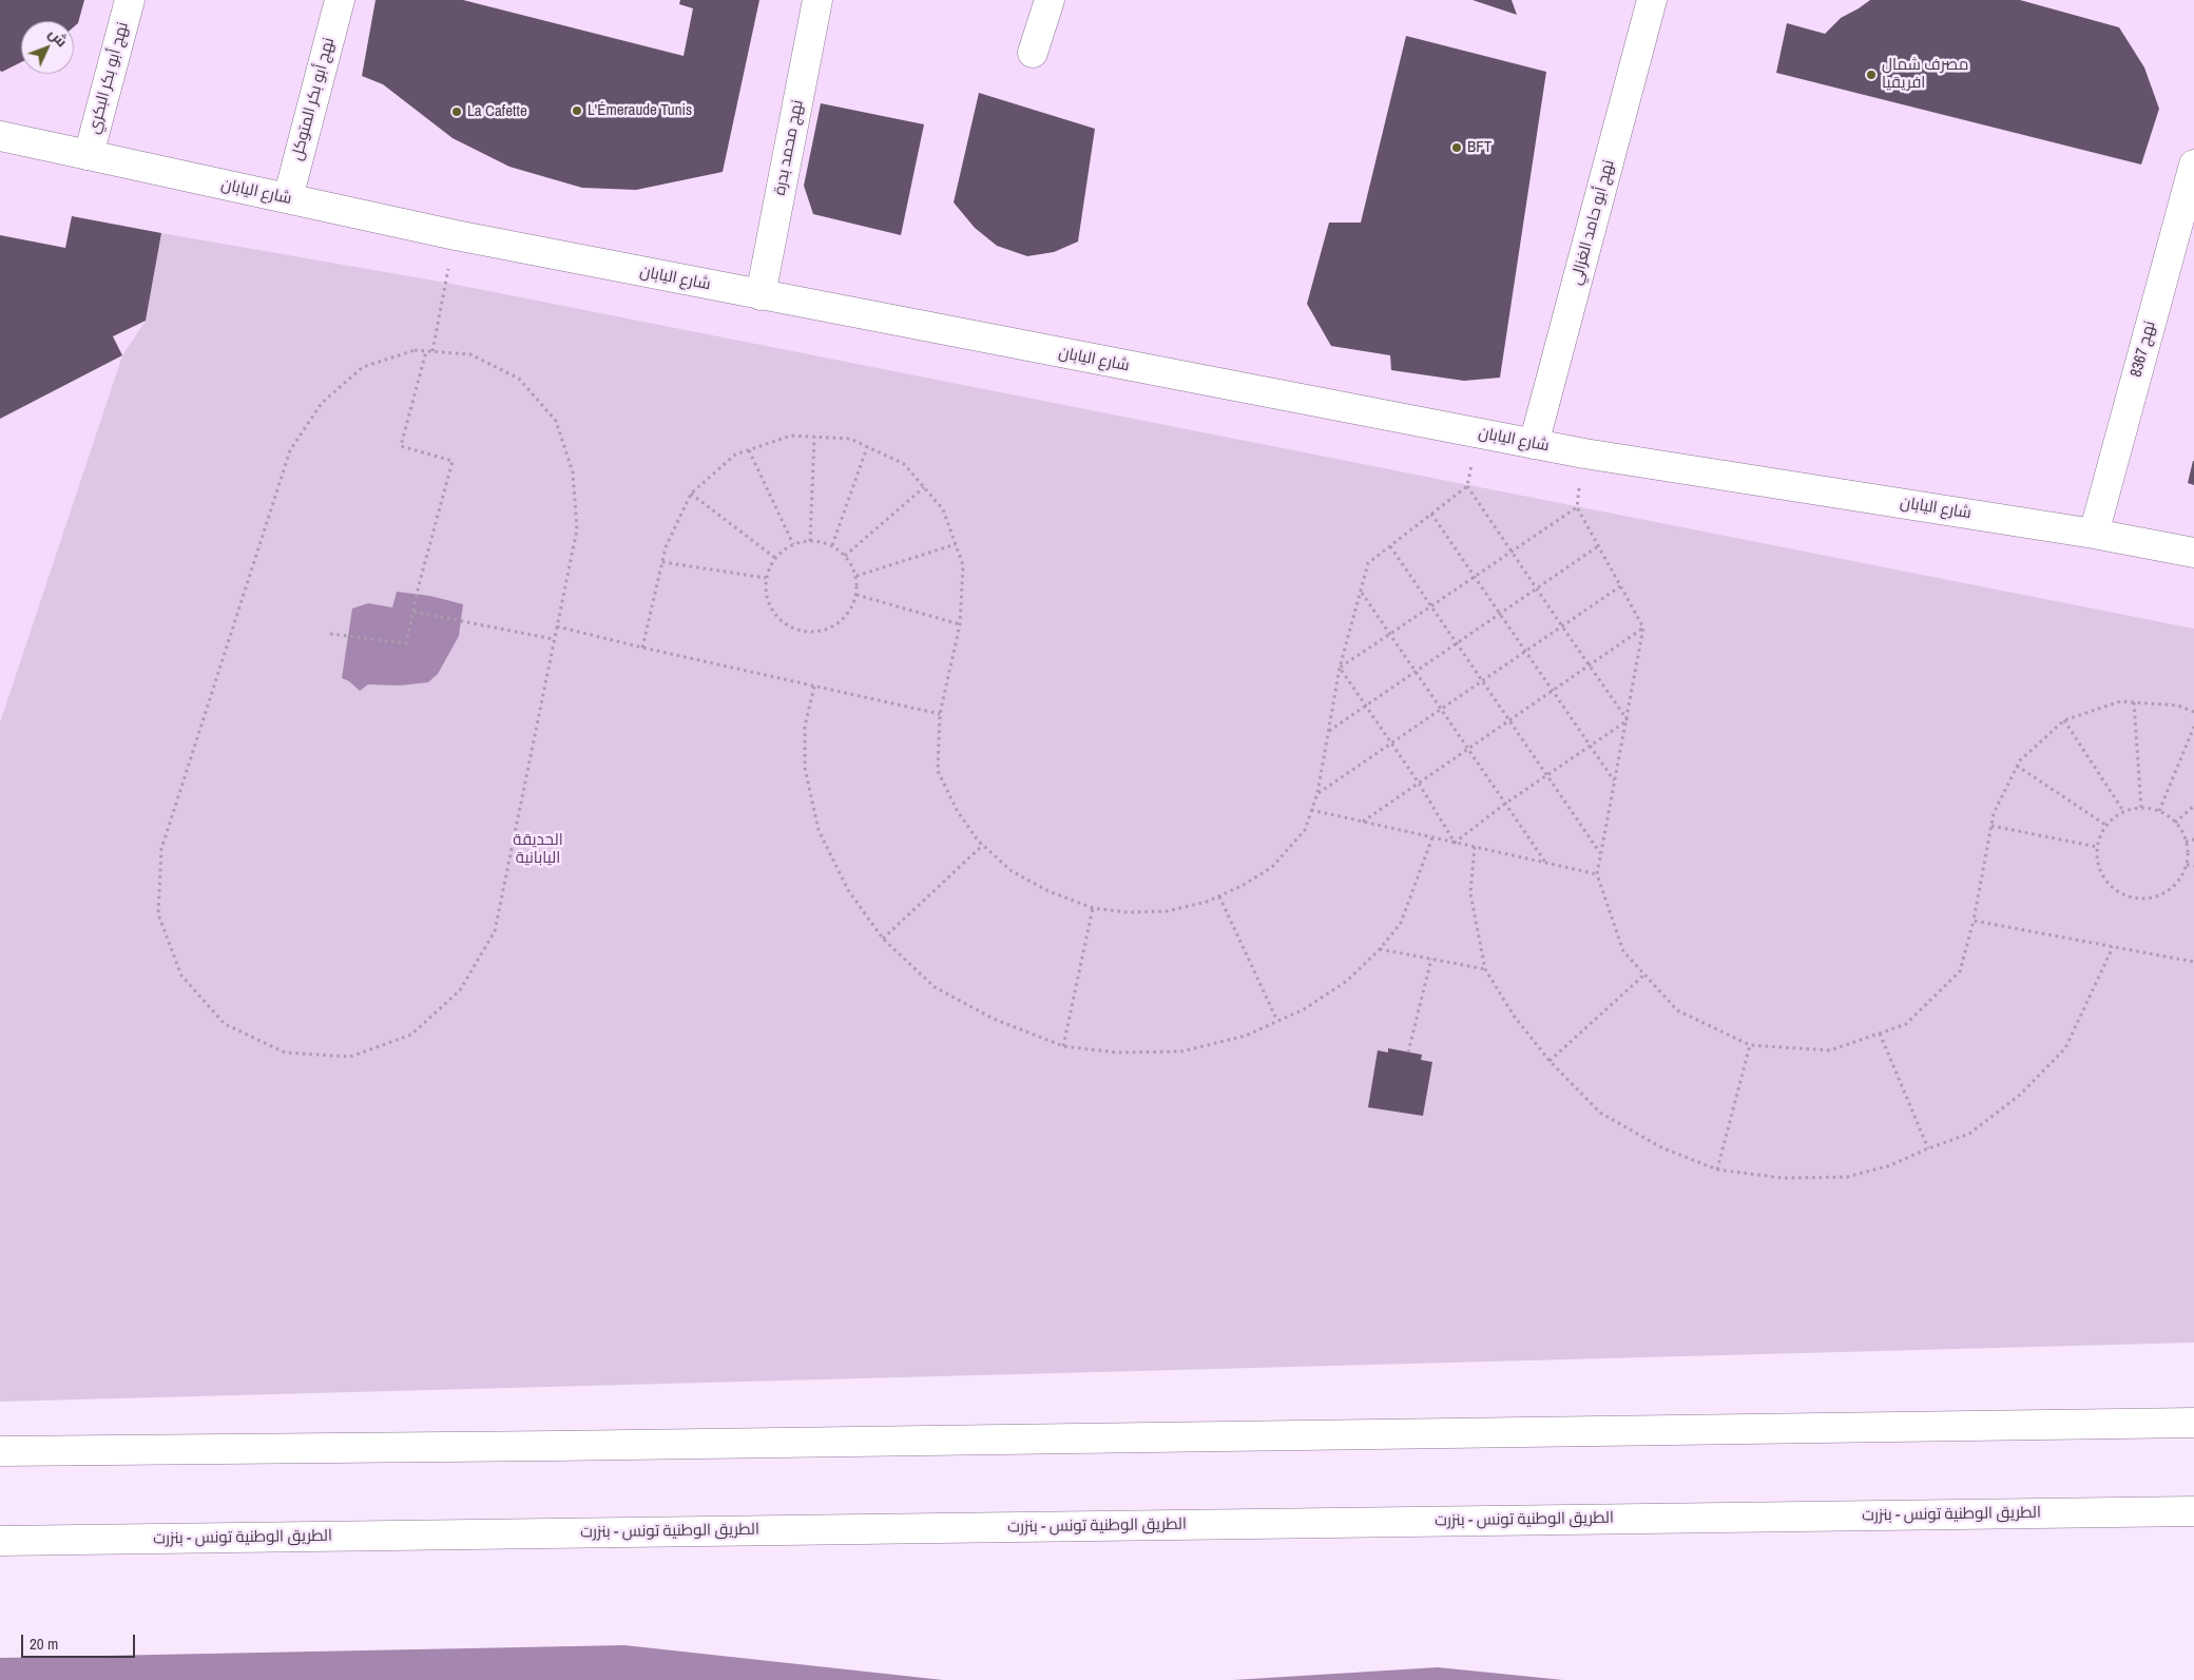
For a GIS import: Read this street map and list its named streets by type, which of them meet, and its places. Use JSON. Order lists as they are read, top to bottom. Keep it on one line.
{"streets":{"main road":["نهج أبو بكر البكري","نهج أبو بكر المتوكل","نهج محمد بدرة","شارع اليابان","نهج أبو حامد الغزالي","نهج 8367","الطريق الوطنية تونس - بنزرت"]},"crossings":[["نهج أبو بكر البكري","شارع اليابان"],["نهج أبو بكر المتوكل","شارع اليابان"],["نهج محمد بدرة","شارع اليابان"],["شارع اليابان","نهج أبو حامد الغزالي"],["شارع اليابان","نهج 8367"]],"parks":["الحديقة اليابانية"],"places":["مصرف شمال افريقيا","L'Émeraude Tunis","La Cafette","BFT"],"scale_bar":"20 m","north":"top right"}
